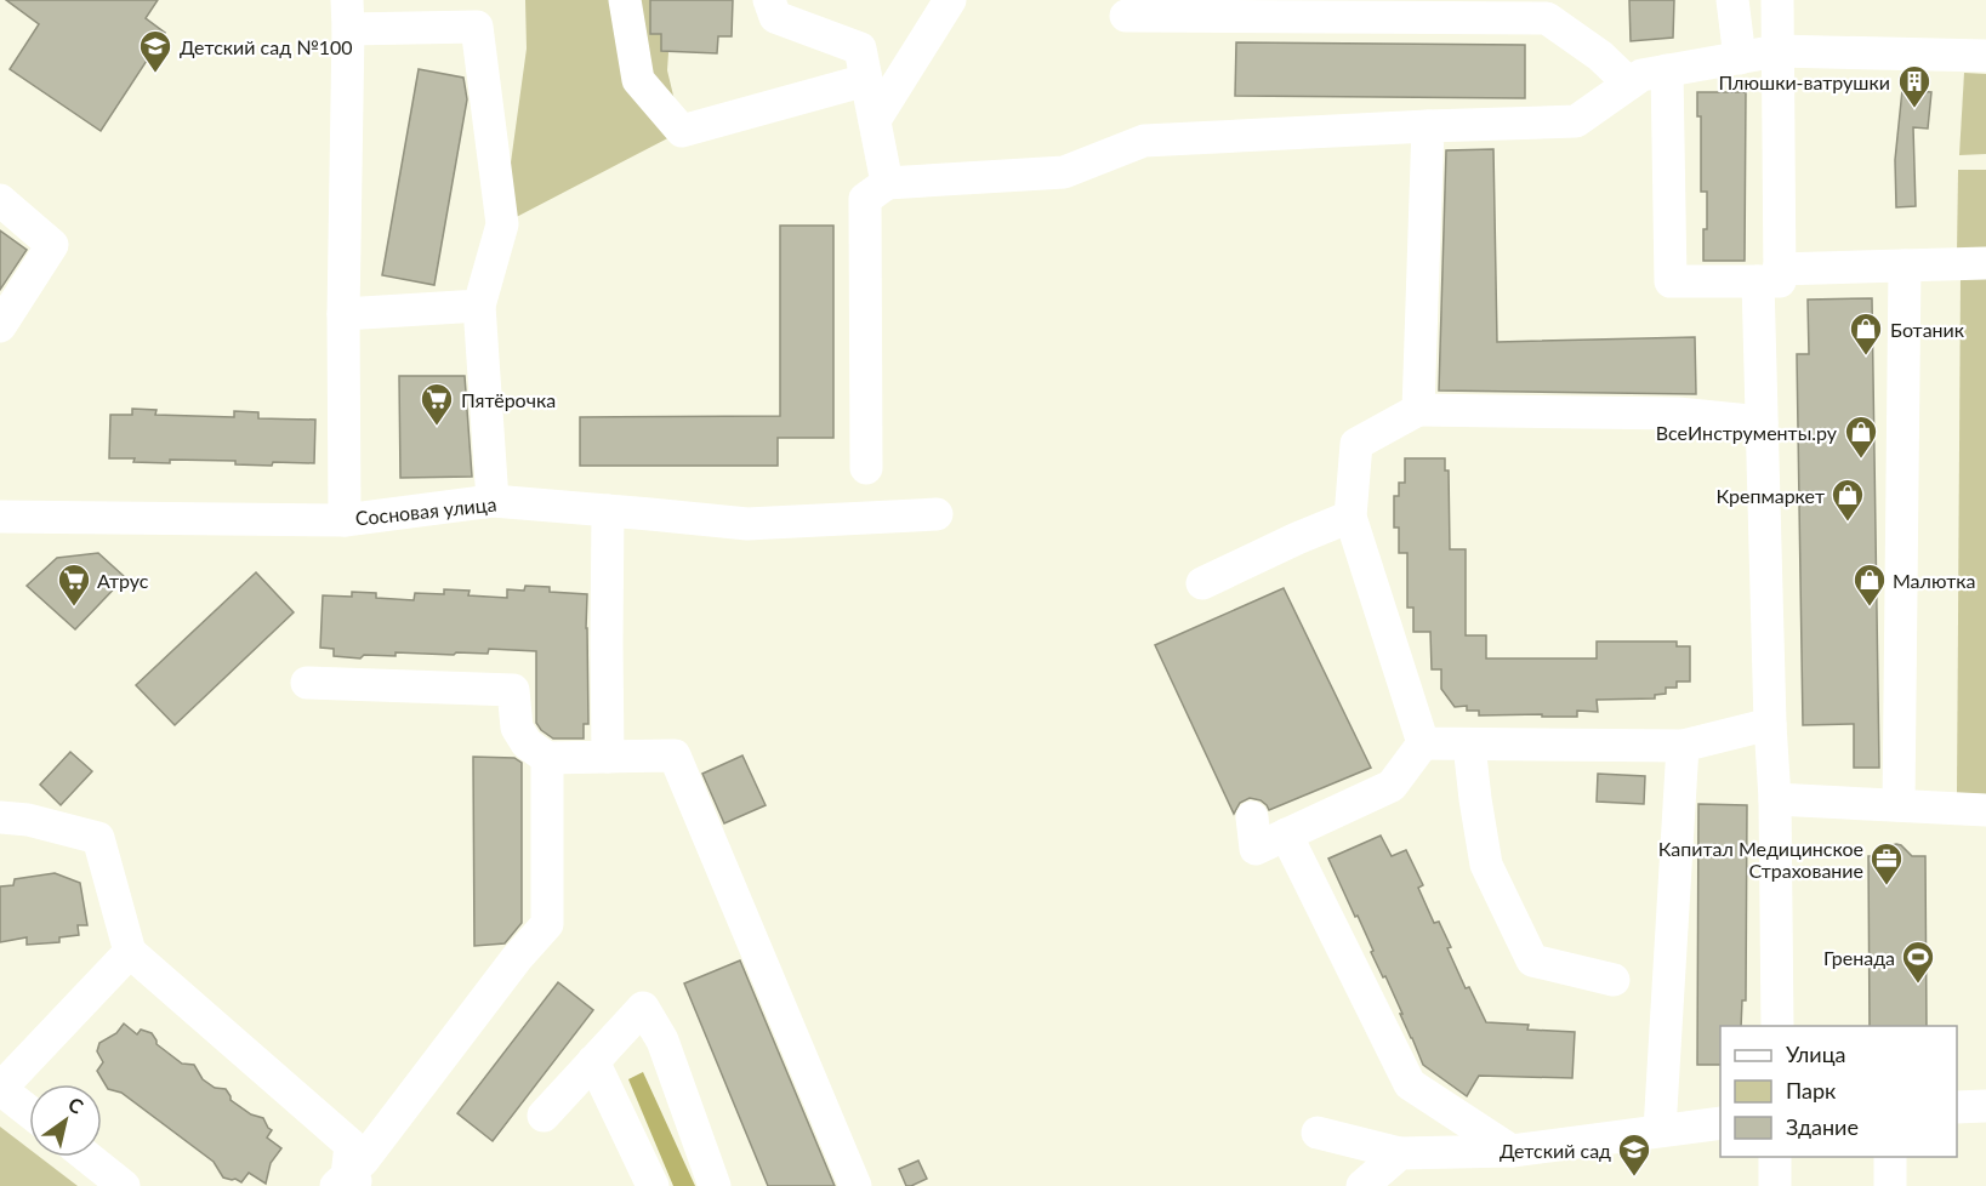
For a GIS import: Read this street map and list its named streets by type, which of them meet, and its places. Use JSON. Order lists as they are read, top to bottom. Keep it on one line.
{"streets":{"street":["Сосновая улица"]},"places":{"school or university":["Детский сад №100","Детский сад"],"building":["Плюшки-ватрушки"],"shop":["Ботаник","ВсеИнструменты.ру","Крепмаркет","Малютка"],"supermarket":["Пятёрочка","Атрус"],"office":["Капитал Медицинское Страхование"],"sports":["Гренада"]},"legend":["Улица","Парк","Здание"],"north":"top right"}
